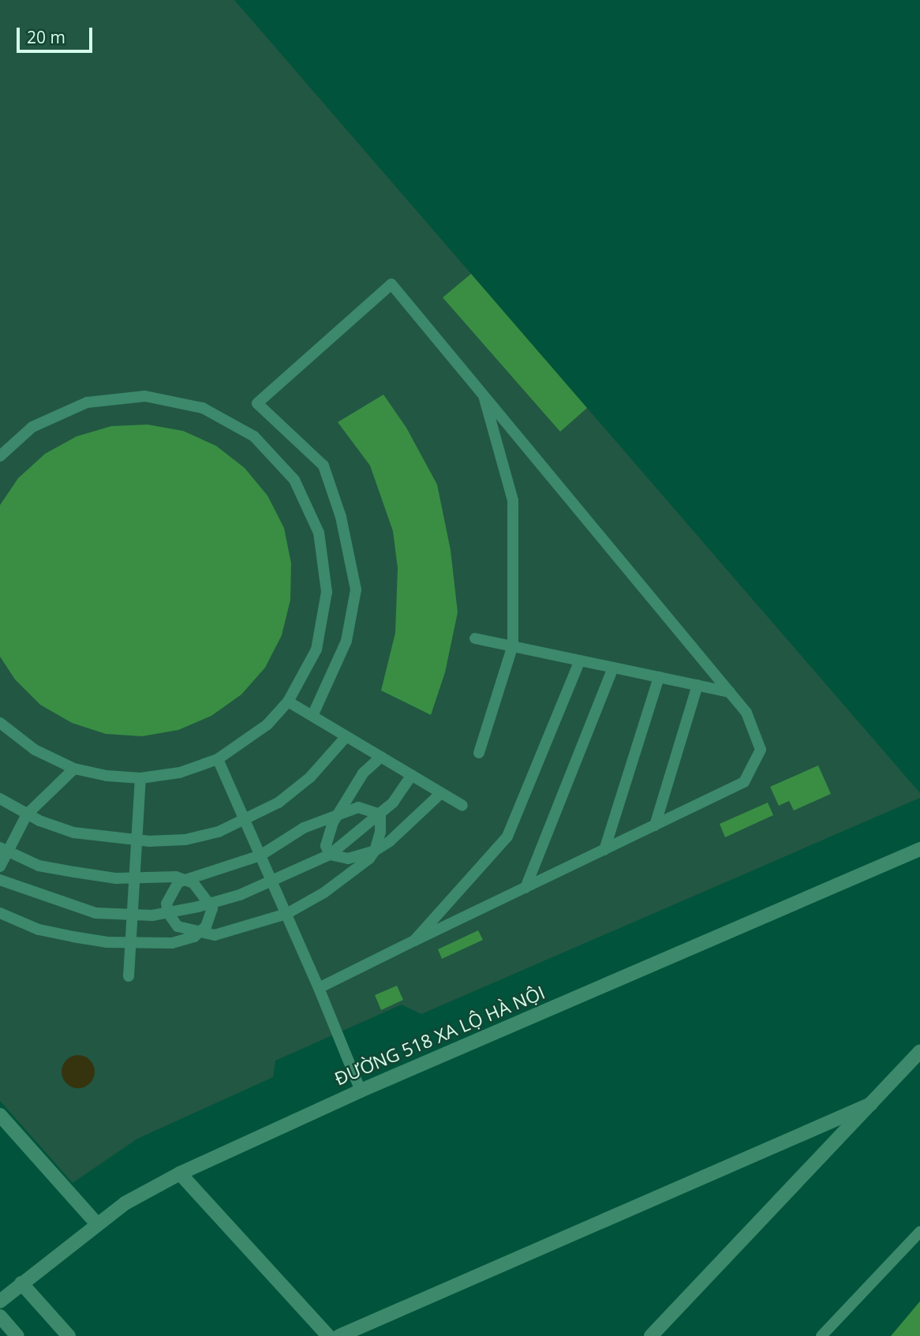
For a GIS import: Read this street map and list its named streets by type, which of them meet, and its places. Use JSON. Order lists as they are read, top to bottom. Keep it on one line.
{"streets":{"street":["ĐƯỜNG 518 XA LỘ HÀ NỘI"]},"scale_bar":"20 m"}
